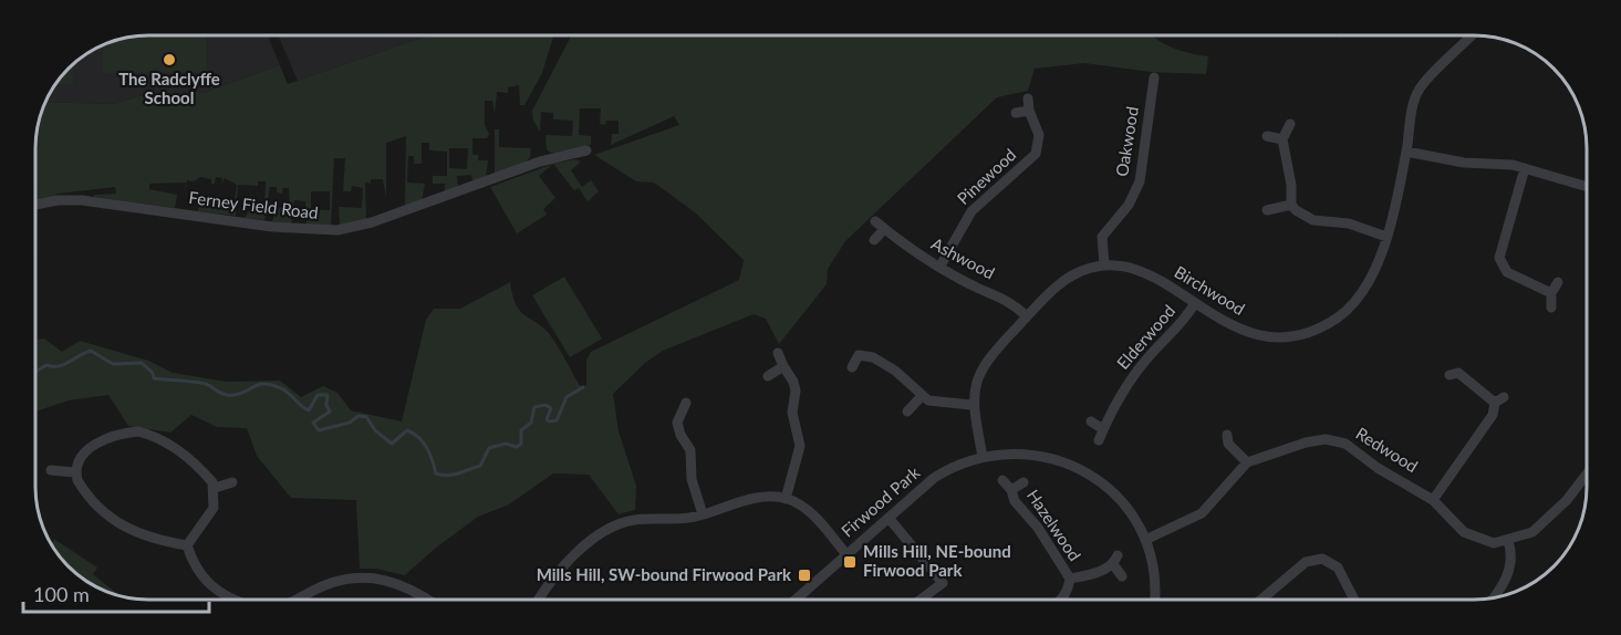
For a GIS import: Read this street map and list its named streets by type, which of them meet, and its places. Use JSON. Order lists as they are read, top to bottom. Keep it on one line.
{"streets":{"street":["Oakwood","Pinewood","Ferney Field Road","Ashwood","Birchwood","Elderwood","Redwood","Firwood Park","Hazelwood"]},"crossings":[["Oakwood","Birchwood"],["Pinewood","Ashwood"],["Birchwood","Elderwood"],["Redwood","Firwood Park"]],"places":{"other":["The Radclyffe School"],"transit":["Mills Hill, NE-bound Firwood Park","Mills Hill, SW-bound Firwood Park"]},"scale_bar":"100 m"}
